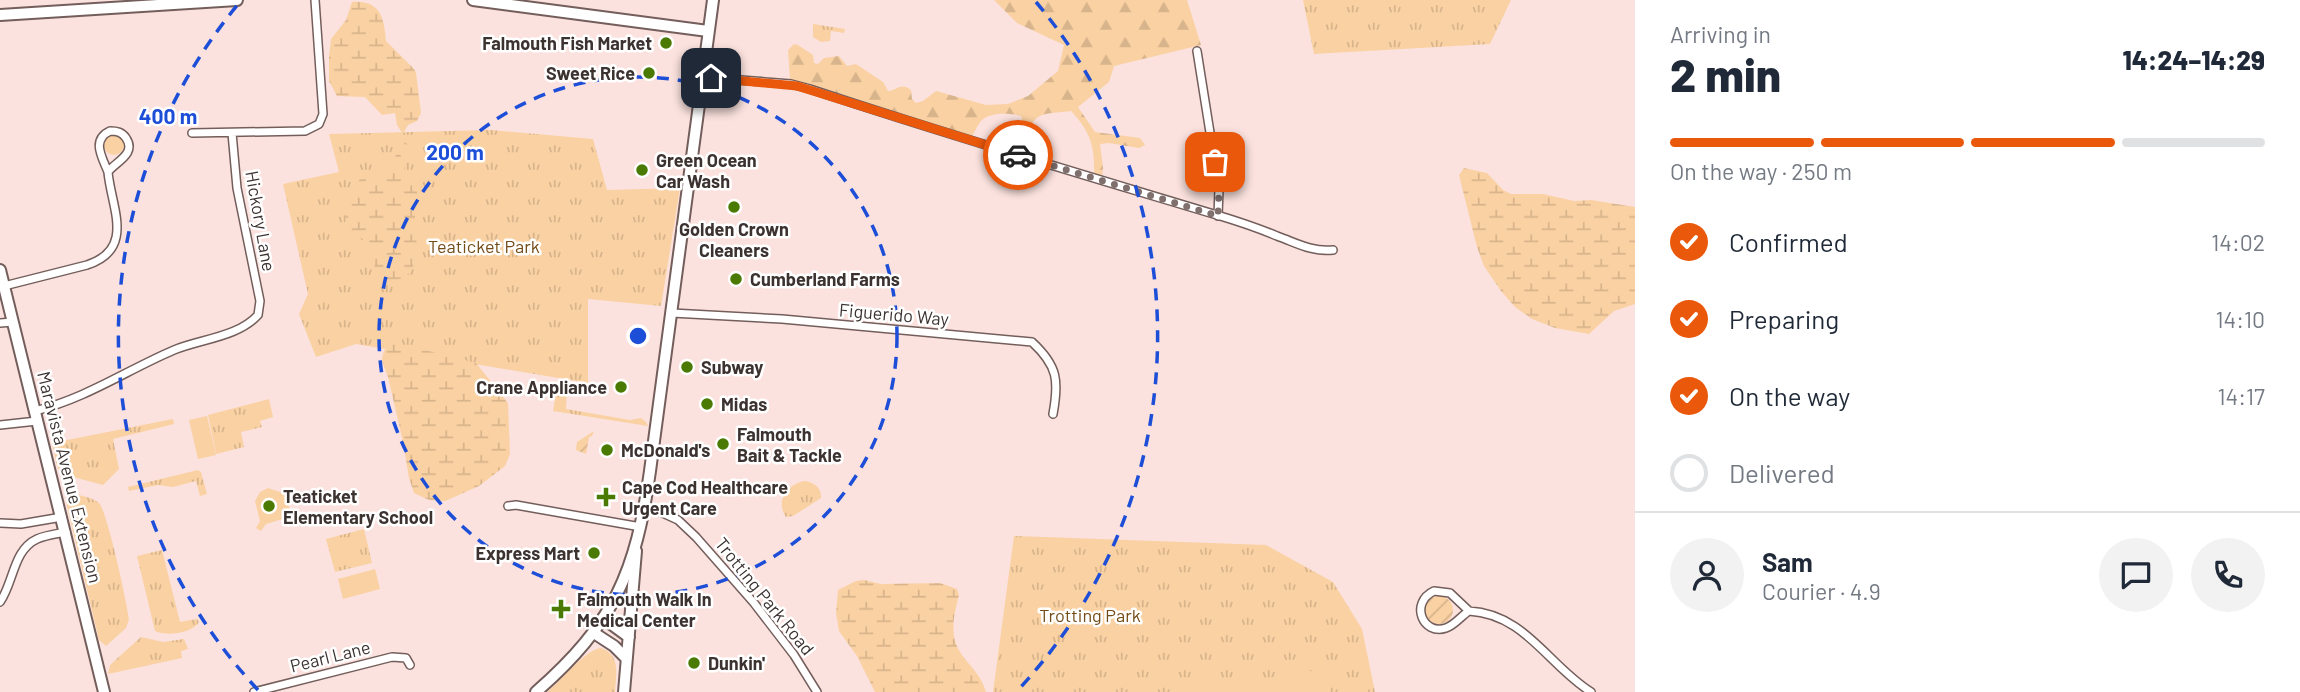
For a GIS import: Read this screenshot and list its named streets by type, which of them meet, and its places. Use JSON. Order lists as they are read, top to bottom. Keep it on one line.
{"streets":{"main road":["Maravista Avenue Extension"],"street":["Hickory Lane","Figuerido Way","Trotting Park Road","Pearl Lane"]},"crossings":[["Hickory Lane","Maravista Avenue Extension"]],"parks":["Teaticket Park","Trotting Park"],"places":{"other":["Falmouth Fish Market","Sweet Rice","Green Ocean Car Wash","Golden Crown Cleaners","Cumberland Farms","Subway","Crane Appliance","Midas","Falmouth Bait & Tackle","McDonald's","Teaticket Elementary School","Express Mart","Dunkin'"],"health":["Cape Cod Healthcare Urgent Care","Falmouth Walk In Medical Center"]},"page":{"heading":["2 min","Arriving in","14:24–14:29"],"panel":["Sam","Courier · 4.9"],"bar":"On the way · 250 m","list":[["Confirmed","14:02"],["Preparing","14:10"],["On the way","14:17"],"Delivered"]},"rings":["400 m","200 m"]}
